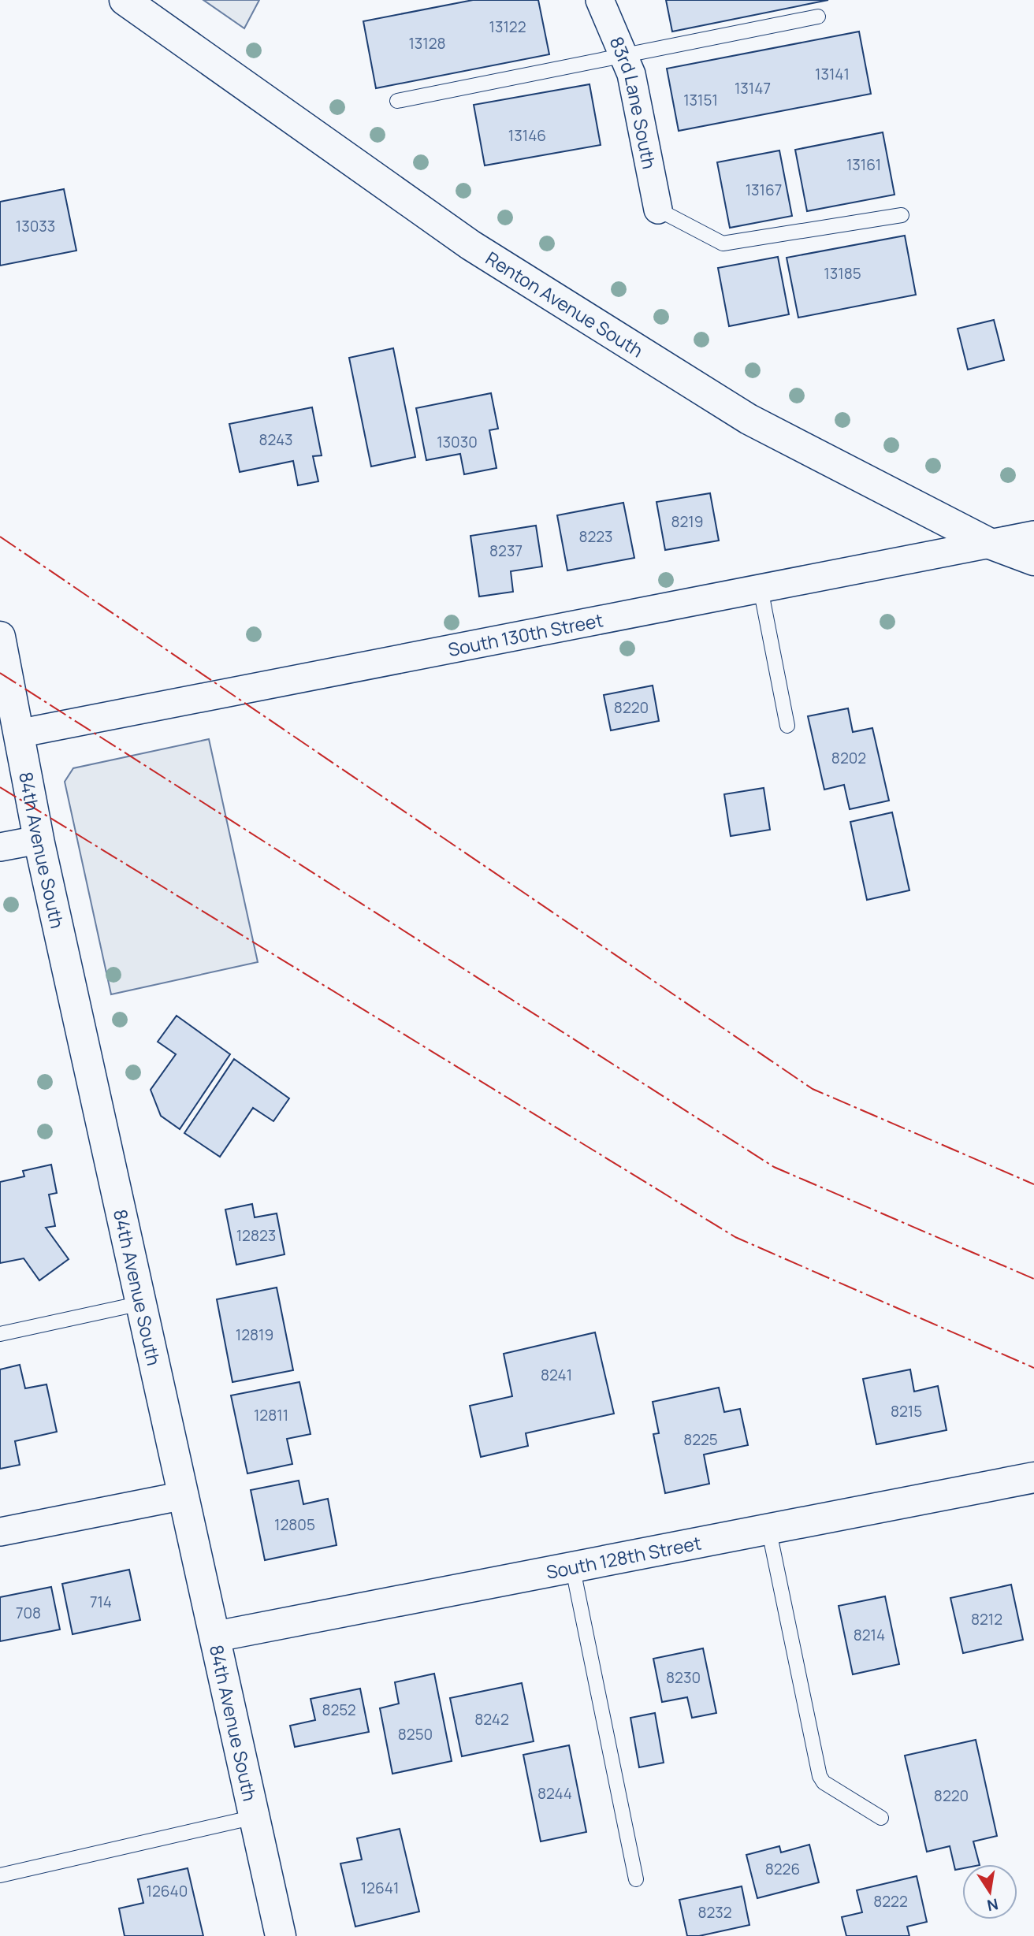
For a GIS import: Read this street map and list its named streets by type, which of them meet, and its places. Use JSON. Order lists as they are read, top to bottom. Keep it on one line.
{"streets":{"street":["83rd Lane South","Renton Avenue South","South 130th Street","84th Avenue South","South 128th Street"]},"crossings":[["Renton Avenue South","South 130th Street"],["South 130th Street","84th Avenue South"],["84th Avenue South","South 128th Street"]],"house_numbers":["13122","13128","13141","13147","13151","13146","13161","13167","13033","13185","8243","13030","8219","8223","8237","8220","8202","12823","12819","8241","8215","12811","8225","12805","714","708","8212","8214","8230","8252","8242","8250","8244","8220","8226","12641","12640","8222","8232"],"north":"bottom"}
